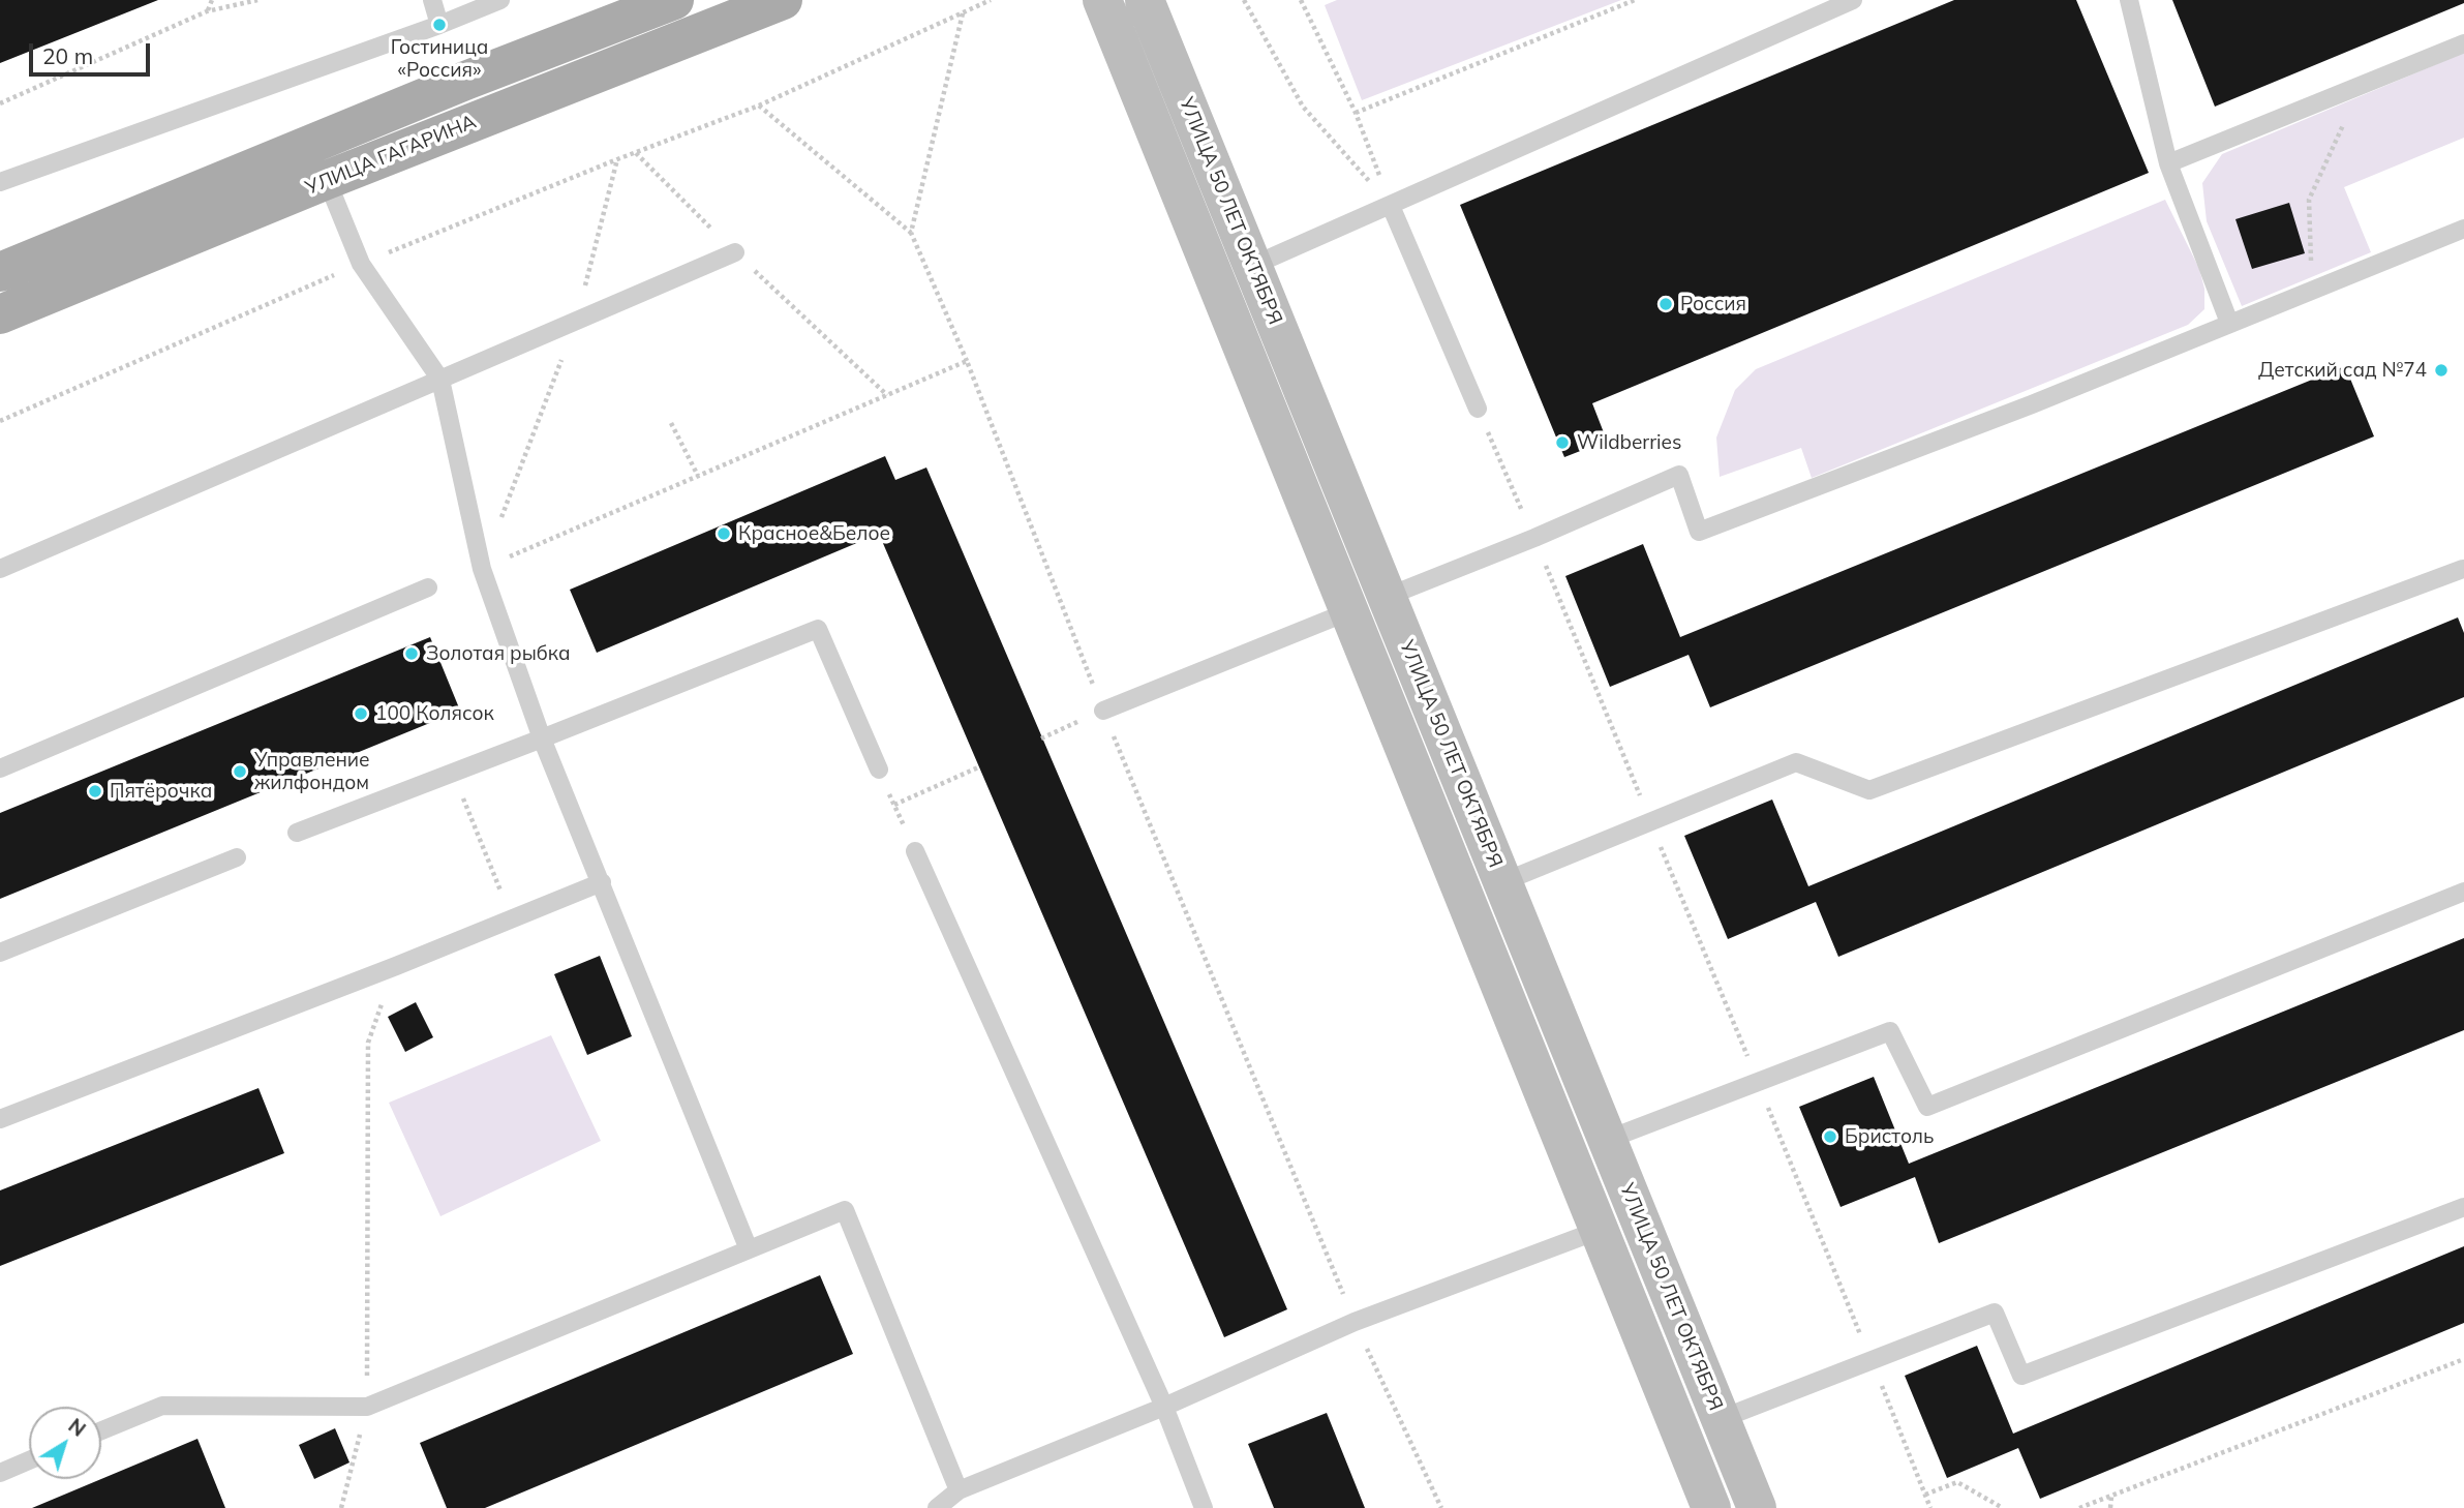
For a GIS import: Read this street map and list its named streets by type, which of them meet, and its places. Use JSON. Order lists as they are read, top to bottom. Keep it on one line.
{"streets":{"main road":["УЛИЦА ГАГАРИНА"],"street":["УЛИЦА 50 ЛЕТ ОКТЯБРЯ"]},"places":["Гостиница «Россия»","Россия","Детский сад №74","Wildberries","Красное&Белое","Золотая рыбка","100 Колясок","Управление жилфондом","Пятёрочка","Бристоль"],"scale_bar":"20 m","north":"top right"}
